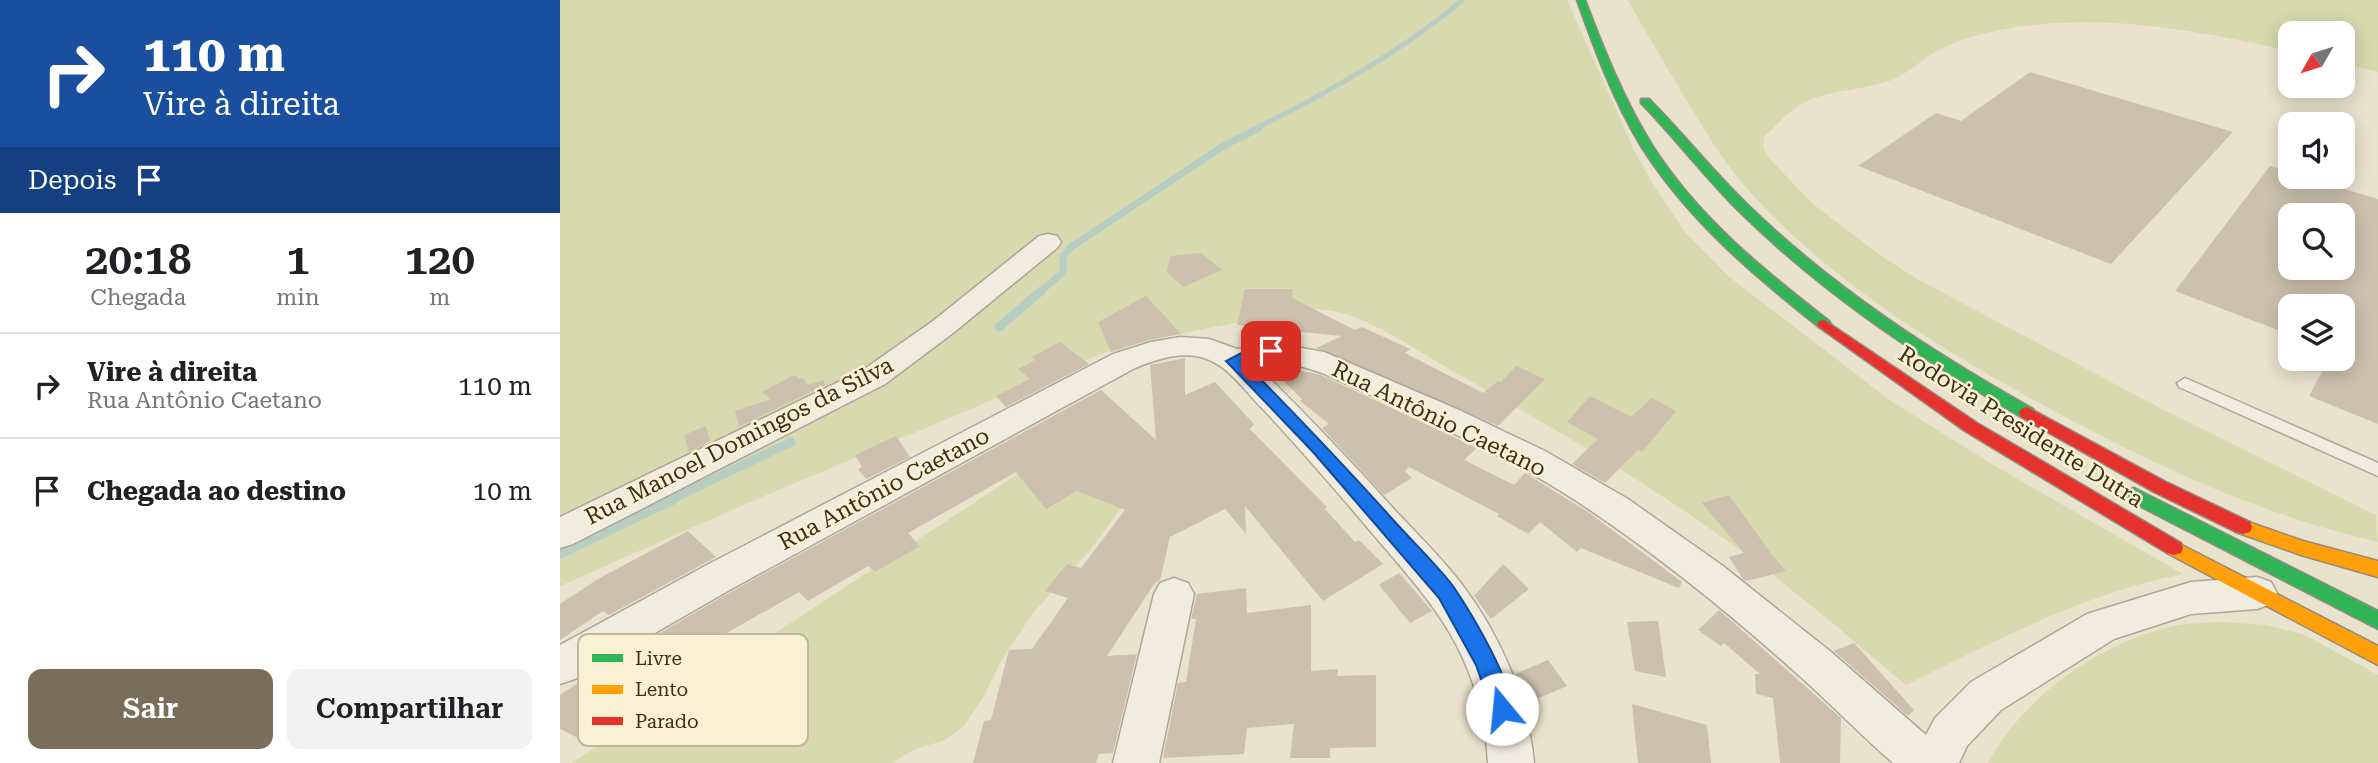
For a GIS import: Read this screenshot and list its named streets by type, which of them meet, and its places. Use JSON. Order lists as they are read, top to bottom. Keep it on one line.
{"streets":{"highway":["Rodovia Presidente Dutra"],"street":["Rua Antônio Caetano","Rua Manoel Domingos da Silva"]},"legend":["Livre","Lento","Parado"],"north":"bottom left","page":{"turn":["110 m","Vire à direita"],"then":"Depois","eta":["20:18","Chegada","1","min","120","m"],"list":[{"name":"Vire à direita","note":"Rua Antônio Caetano","value":"110 m"},{"name":"Chegada ao destino","value":"10 m"}],"buttons":["Sair","Compartilhar"]}}
